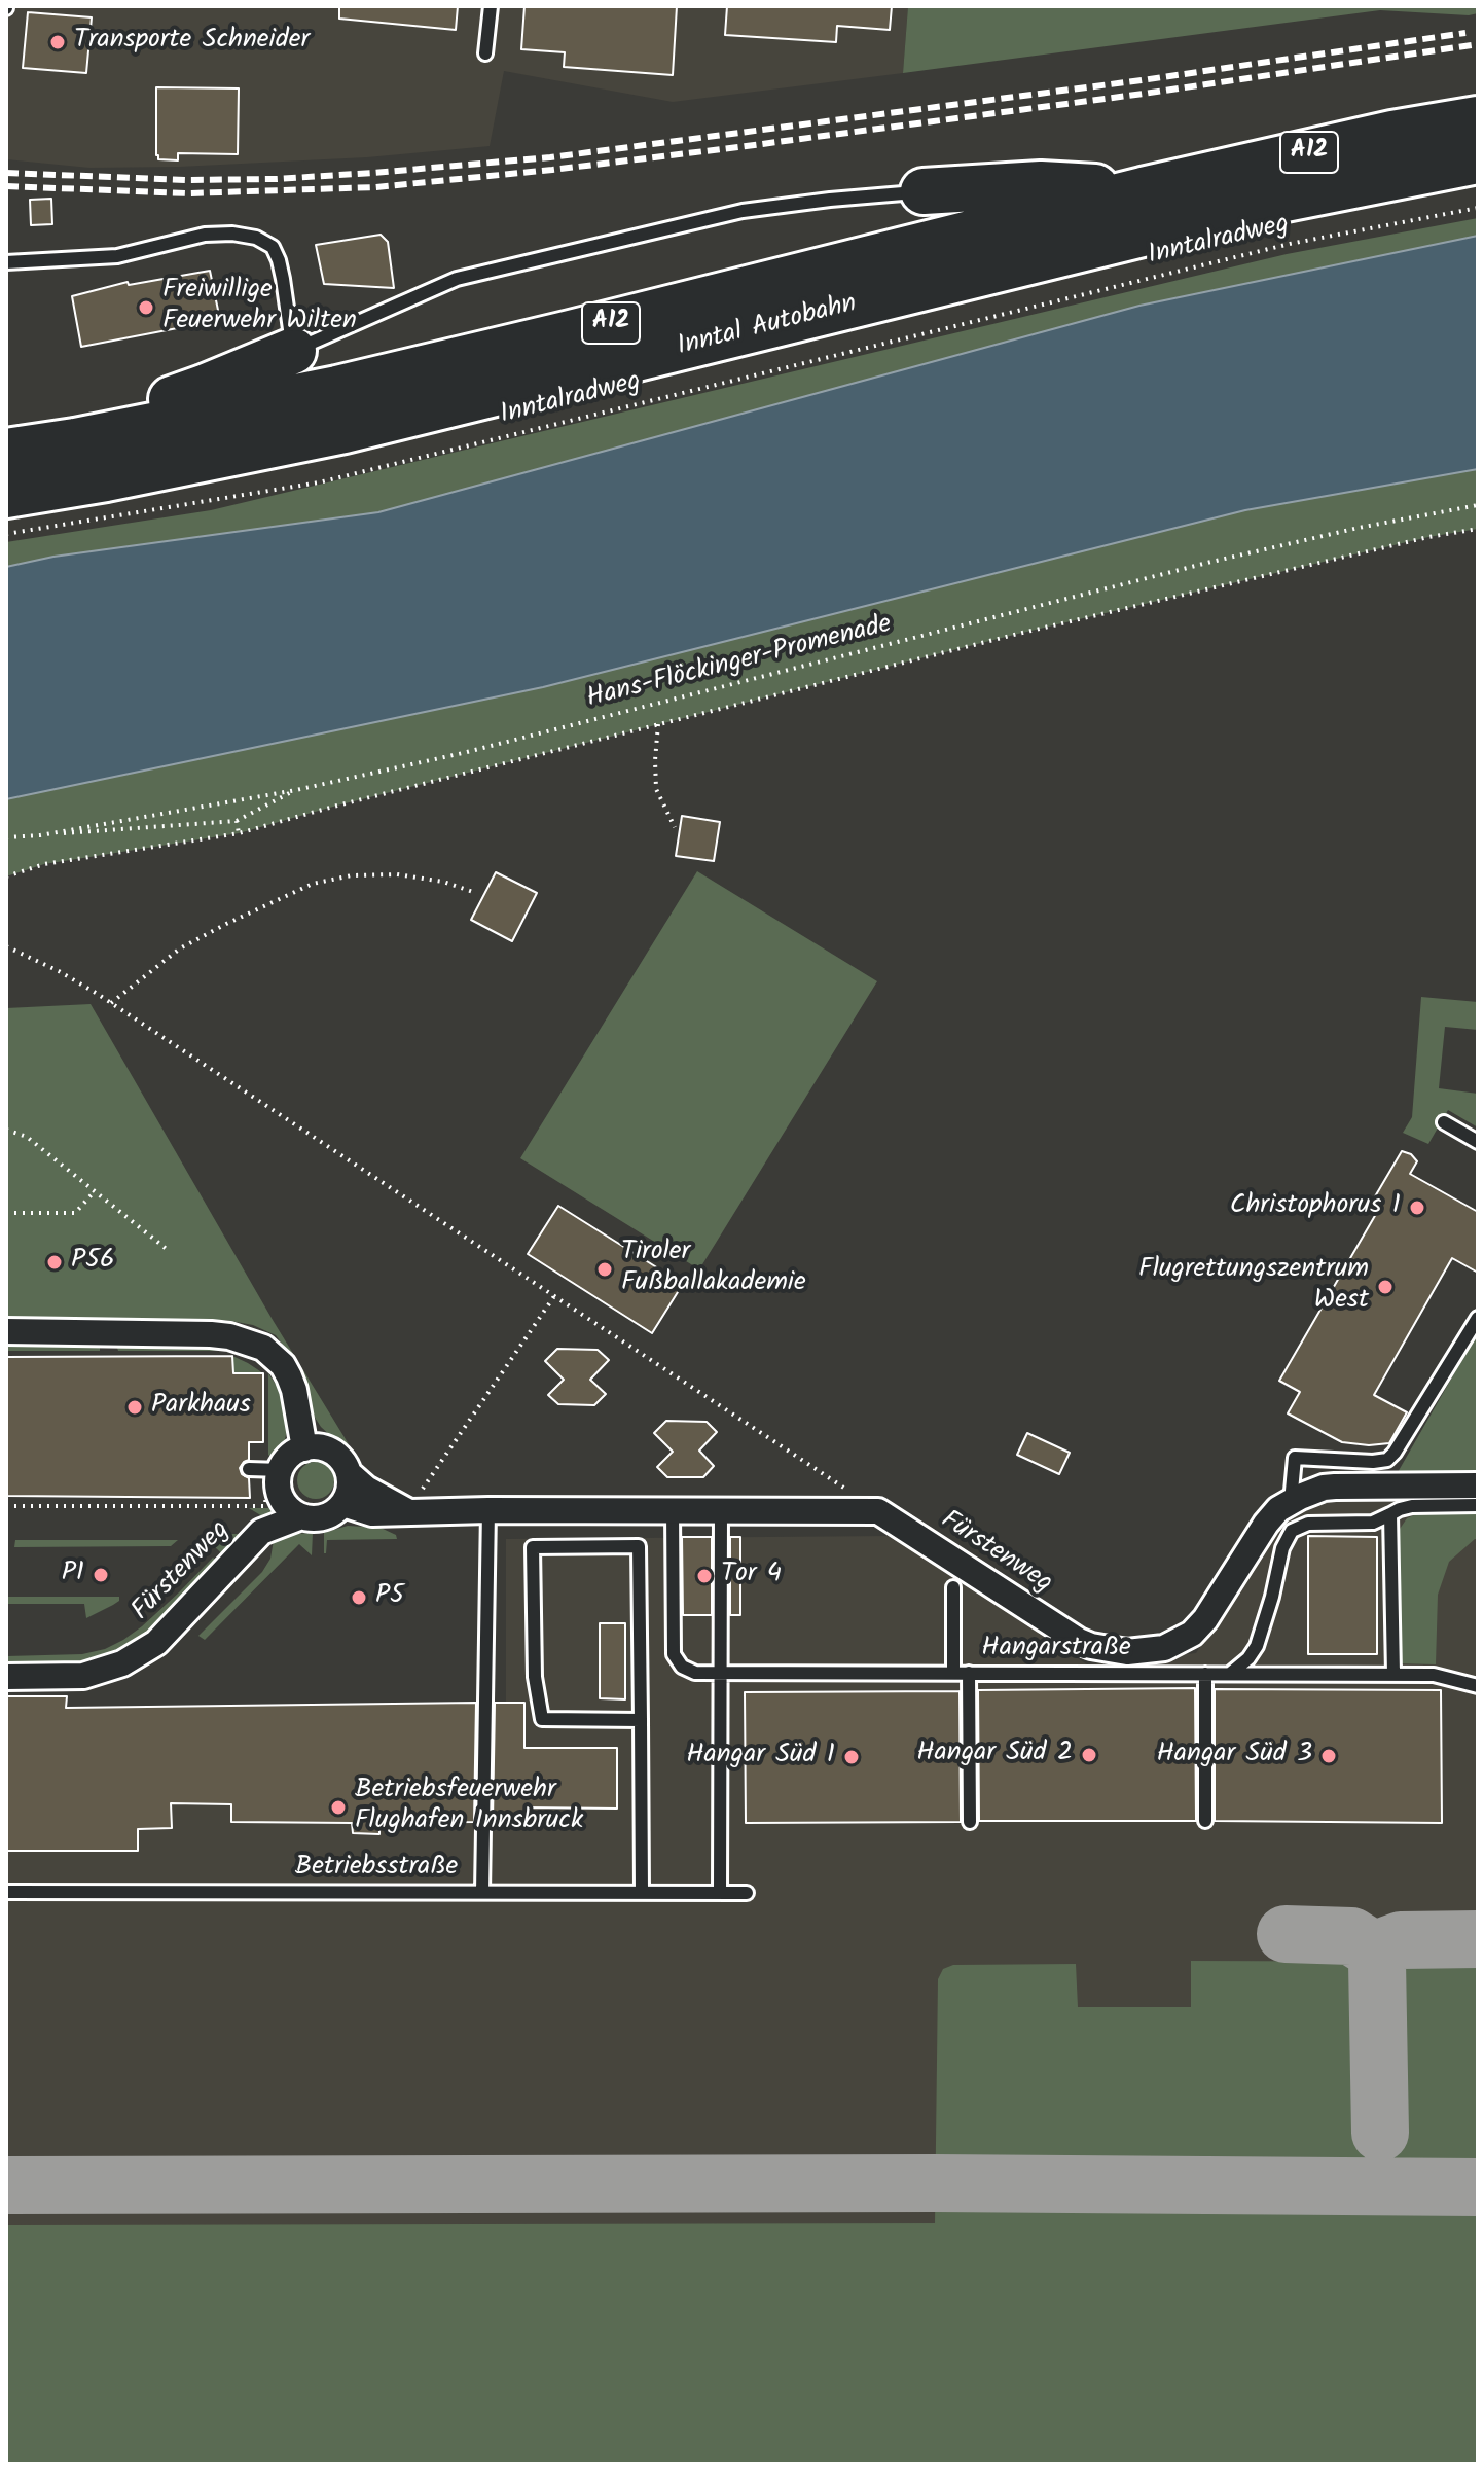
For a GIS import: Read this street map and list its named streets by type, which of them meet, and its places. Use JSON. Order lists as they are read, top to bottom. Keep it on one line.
{"streets":{"highway":["A12","Inntal Autobahn"],"street":["Fürstenweg"],"lane":["Hangarstraße","Betriebsstraße"],"path":["Inntalradweg","Hans-Flöckinger-Promenade"]},"places":["Transporte Schneider","Freiwillige Feuerwehr Wilten","Christophorus 1","P56","Tiroler Fußballakademie","Flugrettungszentrum West","Parkhaus","P1","Tor 4","P5","Hangar Süd 2","Hangar Süd 3","Hangar Süd 1","Betriebsfeuerwehr Flughafen Innsbruck"]}
